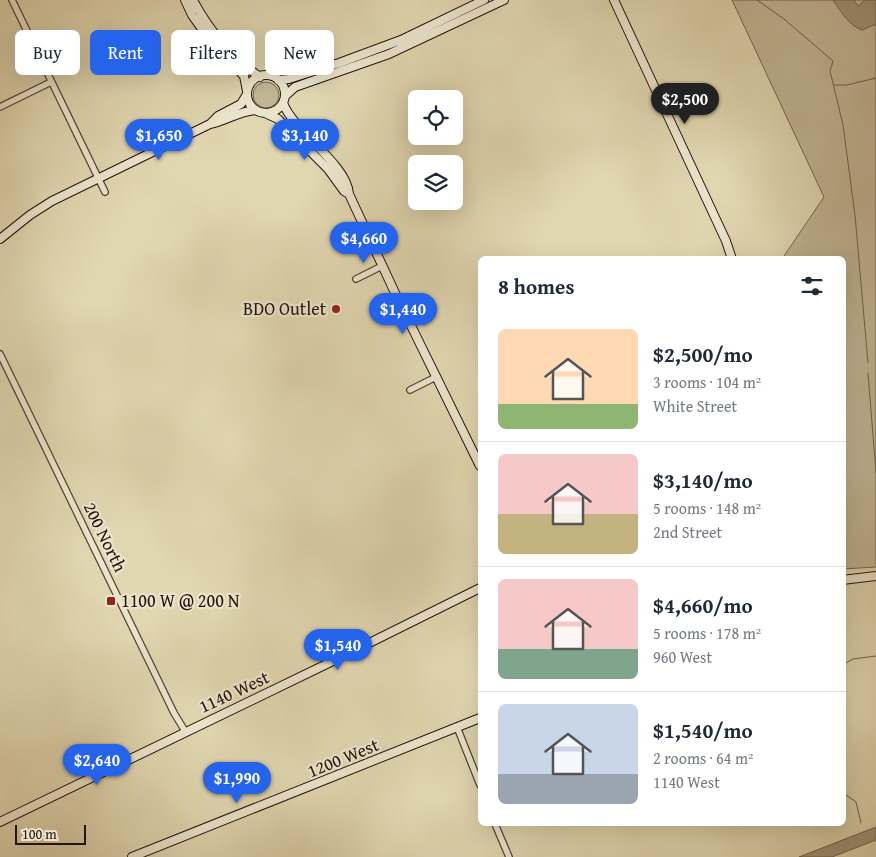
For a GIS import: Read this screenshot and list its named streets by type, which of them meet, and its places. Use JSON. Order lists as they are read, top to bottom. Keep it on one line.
{"streets":{"street":["200 North","1140 West","1200 West"]},"crossings":[["200 North","1140 West"]],"places":{"other":["BDO Outlet"],"transit":["1100 W @ 200 N"]},"scale_bar":"100 m","page":{"chip":["Buy","Rent","Filters","New"],"price":["$2,500","$1,650","$3,140","$4,660","$1,440","$1,540","$2,640","$1,990"],"heading":"8 homes","list":[{"name":"$2,500/mo","note":"3 rooms · 104 m² · White Street"},{"name":"$3,140/mo","note":"5 rooms · 148 m² · 2nd Street"},{"name":"$4,660/mo","note":"5 rooms · 178 m² · 960 West"},{"name":"$1,540/mo","note":"2 rooms · 64 m² · 1140 West"}],"scale":"100 m"}}
